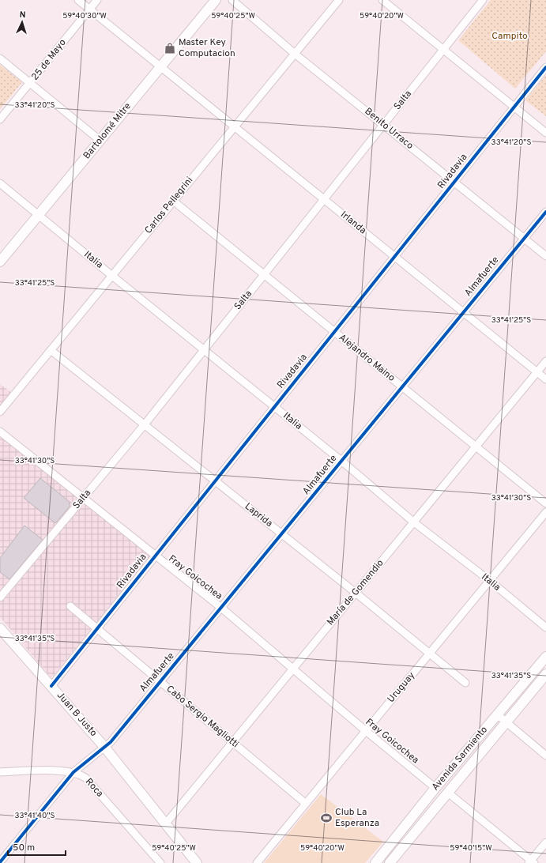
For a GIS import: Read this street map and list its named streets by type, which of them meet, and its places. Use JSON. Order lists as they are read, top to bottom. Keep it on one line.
{"streets":{"main road":["Bartolomé Mitre","Juan B Justo","Avenida Sarmiento"],"street":["25 de Mayo","Salta","Benito Urraco","Rivadavia","Carlos Pellegrini","Irlanda","Italia","Almafuerte","Alejandro Maino","Laprida","Fray Goicochea","María de Gomendio","Uruguay","Cabo Sergio Magliotti","Roca"]},"crossings":[["25 de Mayo","Irlanda"],["Salta","Benito Urraco"],["Salta","Irlanda"],["Salta","Italia"],["Salta","Alejandro Maino"],["Salta","Laprida"],["Salta","Fray Goicochea"],["Benito Urraco","Rivadavia"],["Benito Urraco","Carlos Pellegrini"],["Benito Urraco","Almafuerte"],["Bartolomé Mitre","Irlanda"],["Bartolomé Mitre","Italia"],["Rivadavia","Irlanda"],["Rivadavia","Italia"],["Rivadavia","Alejandro Maino"],["Rivadavia","Laprida"],["Rivadavia","Fray Goicochea"],["Rivadavia","Juan B Justo"],["Rivadavia","Cabo Sergio Magliotti"],["Carlos Pellegrini","Irlanda"],["Carlos Pellegrini","Italia"],["Carlos Pellegrini","Alejandro Maino"],["Carlos Pellegrini","Laprida"],["Irlanda","Almafuerte"],["Irlanda","María de Gomendio"],["Italia","Almafuerte"],["Italia","María de Gomendio"],["Italia","Uruguay"],["Almafuerte","Alejandro Maino"],["Almafuerte","Laprida"],["Almafuerte","Fray Goicochea"],["Almafuerte","Juan B Justo"],["Almafuerte","Cabo Sergio Magliotti"],["Alejandro Maino","María de Gomendio"],["Laprida","María de Gomendio"],["Laprida","Uruguay"],["Fray Goicochea","María de Gomendio"],["Fray Goicochea","Uruguay"],["Fray Goicochea","Avenida Sarmiento"],["María de Gomendio","Juan B Justo"],["María de Gomendio","Cabo Sergio Magliotti"],["Uruguay","Cabo Sergio Magliotti"]],"parks":["Campito"],"places":{"shop":["Master Key Computacion"],"sports":["Club La Esperanza"]},"scale_bar":"50 m","north":"top","coordinates":["59°40'30\"W","59°40'25\"W","59°40'20\"W","33°41'20\"S","33°41'25\"S","33°41'30\"S","33°41'35\"S","33°41'40\"S","59°40'15\"W"]}
